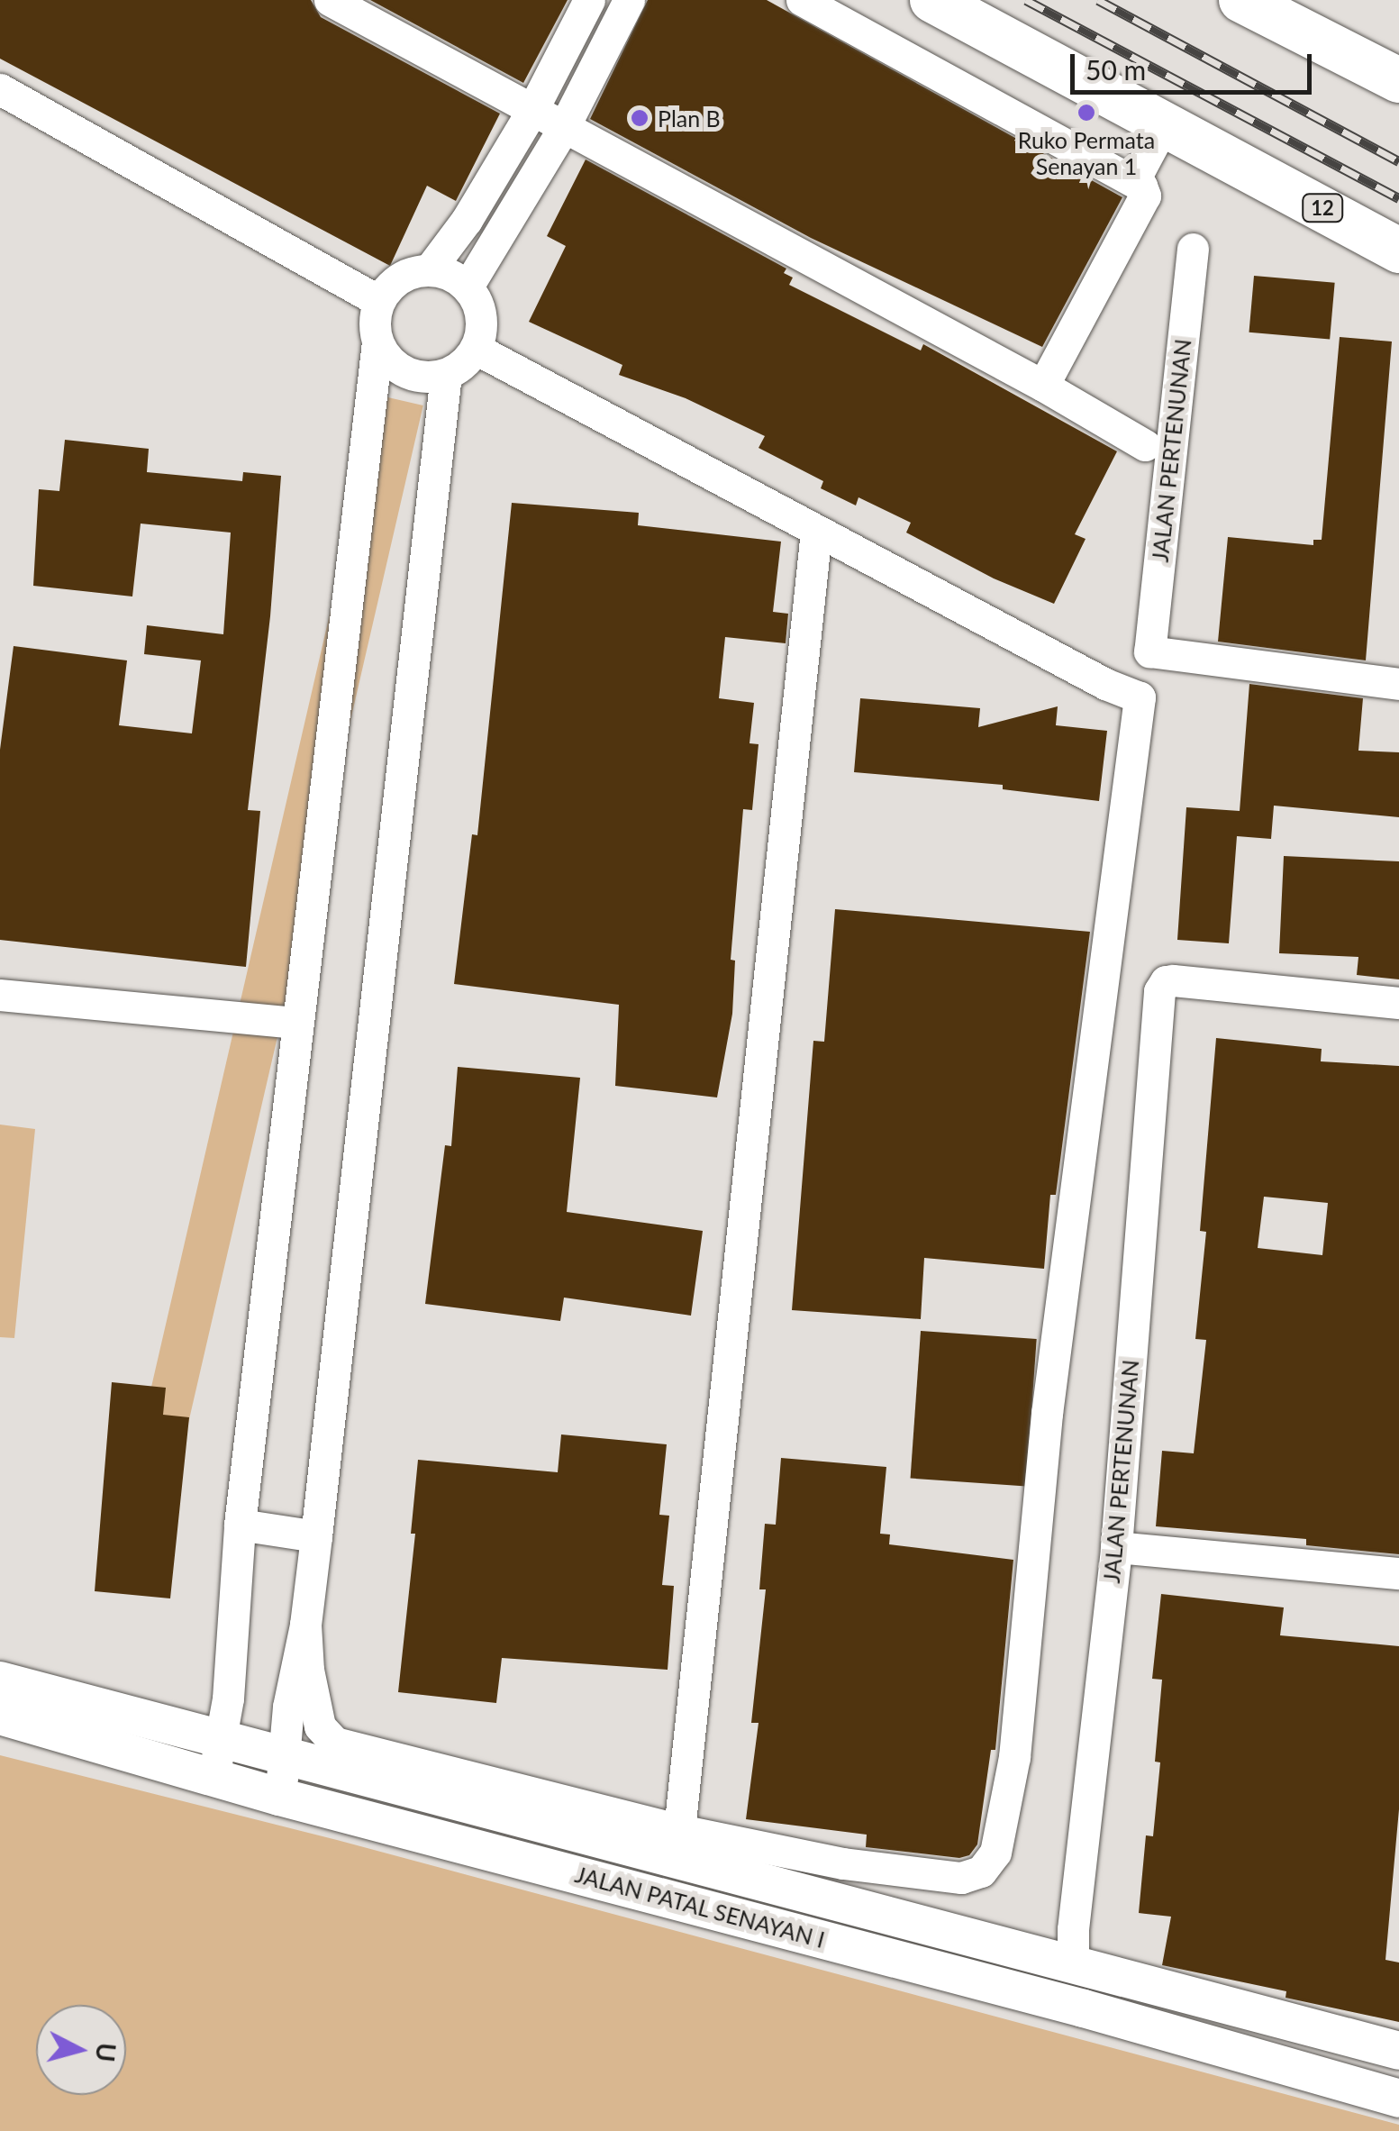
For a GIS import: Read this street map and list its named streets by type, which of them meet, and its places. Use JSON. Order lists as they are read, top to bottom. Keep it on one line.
{"streets":{"highway":["12"],"main road":["JALAN PATAL SENAYAN I"],"street":["JALAN PERTENUNAN"]},"crossings":[["JALAN PERTENUNAN","JALAN PATAL SENAYAN I"]],"places":["Ruko Permata Senayan 1","Plan B"],"scale_bar":"50 m","north":"right"}
